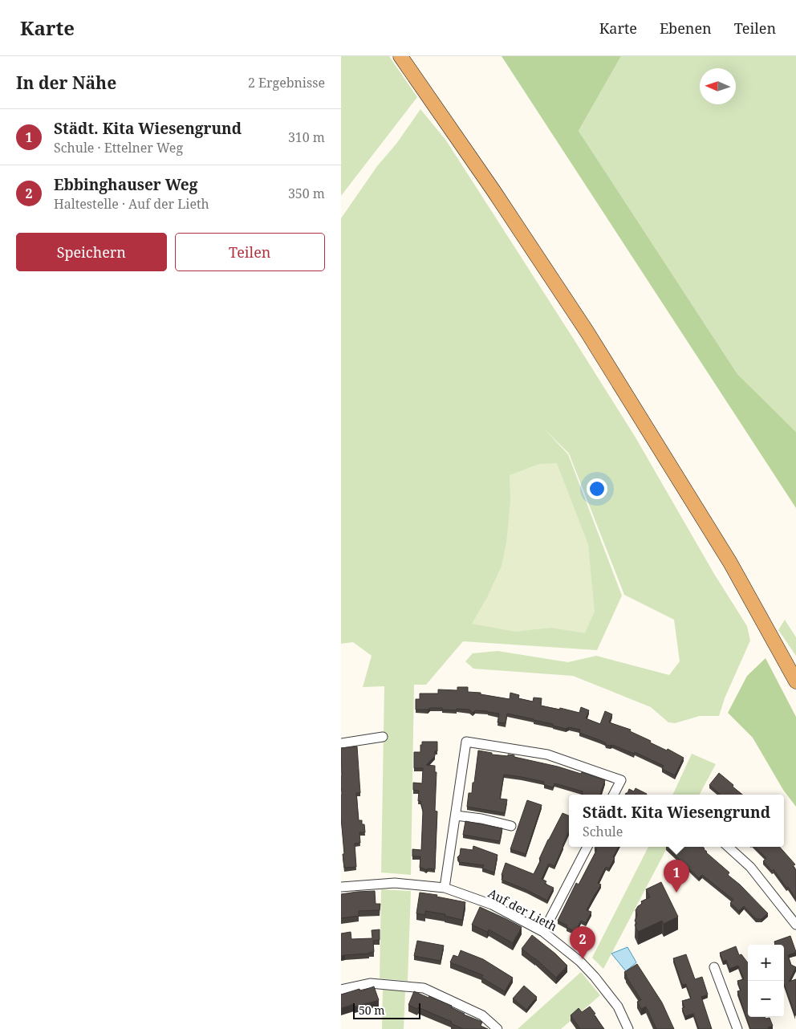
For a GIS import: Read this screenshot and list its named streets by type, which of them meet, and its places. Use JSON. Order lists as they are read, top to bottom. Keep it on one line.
{"streets":{"street":["Auf der Lieth"]},"scale_bar":"50 m","north":"left","page":{"header":"Karte","nav":["Karte","Ebenen","Teilen"],"heading":["In der Nähe","2 Ergebnisse"],"list":[{"mark":"1","name":"Städt. Kita Wiesengrund","note":"Schule · Ettelner Weg","value":"310 m"},{"mark":"2","name":"Ebbinghauser Weg","note":"Haltestelle · Auf der Lieth","value":"350 m"}],"buttons":["Speichern","Teilen"],"popup":["Städt. Kita Wiesengrund","Schule"],"pins":["1","2"],"map_buttons":["+","−"],"scale":"50 m"}}
